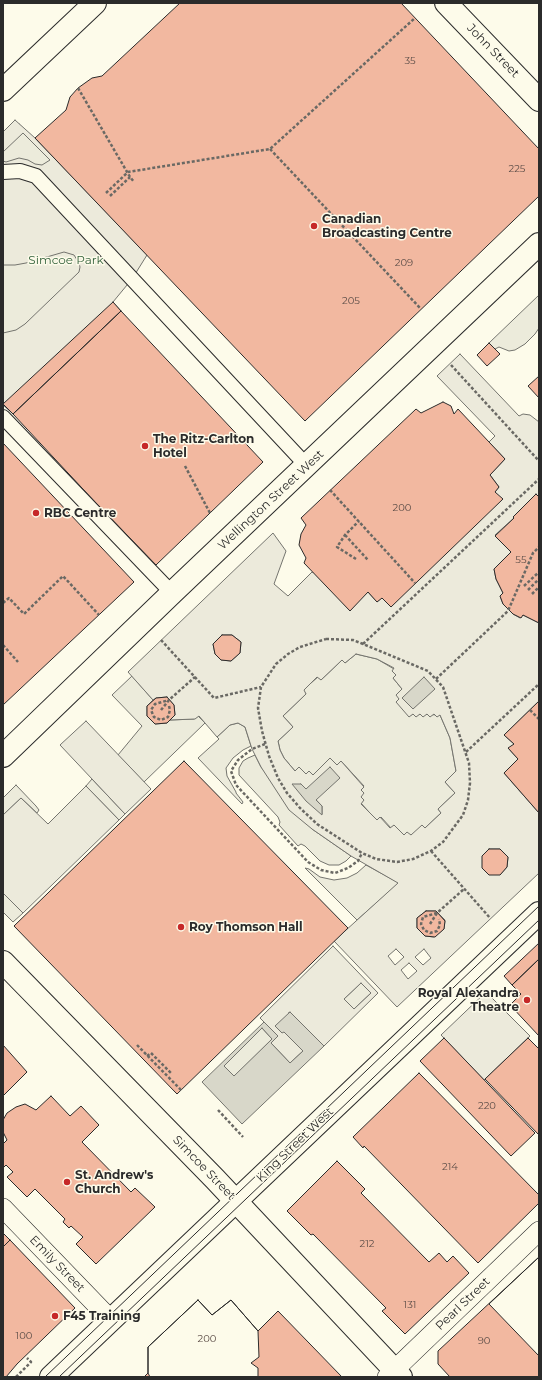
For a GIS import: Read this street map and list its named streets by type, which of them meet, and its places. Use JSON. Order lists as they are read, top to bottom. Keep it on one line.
{"streets":{"main road":["John Street","Wellington Street West","King Street West","Simcoe Street"],"street":["Emily Street","Pearl Street"]},"crossings":[["King Street West","Simcoe Street"],["King Street West","Emily Street"],["Simcoe Street","Pearl Street"]],"parks":["Simcoe Park"],"places":["Canadian Broadcasting Centre","The Ritz-Carlton Hotel","RBC Centre","Roy Thomson Hall","Royal Alexandra Theatre","St. Andrew's Church","F45 Training"],"house_numbers":["35","225","209","205","200","55","220","214","212","131","100","200","90"]}
